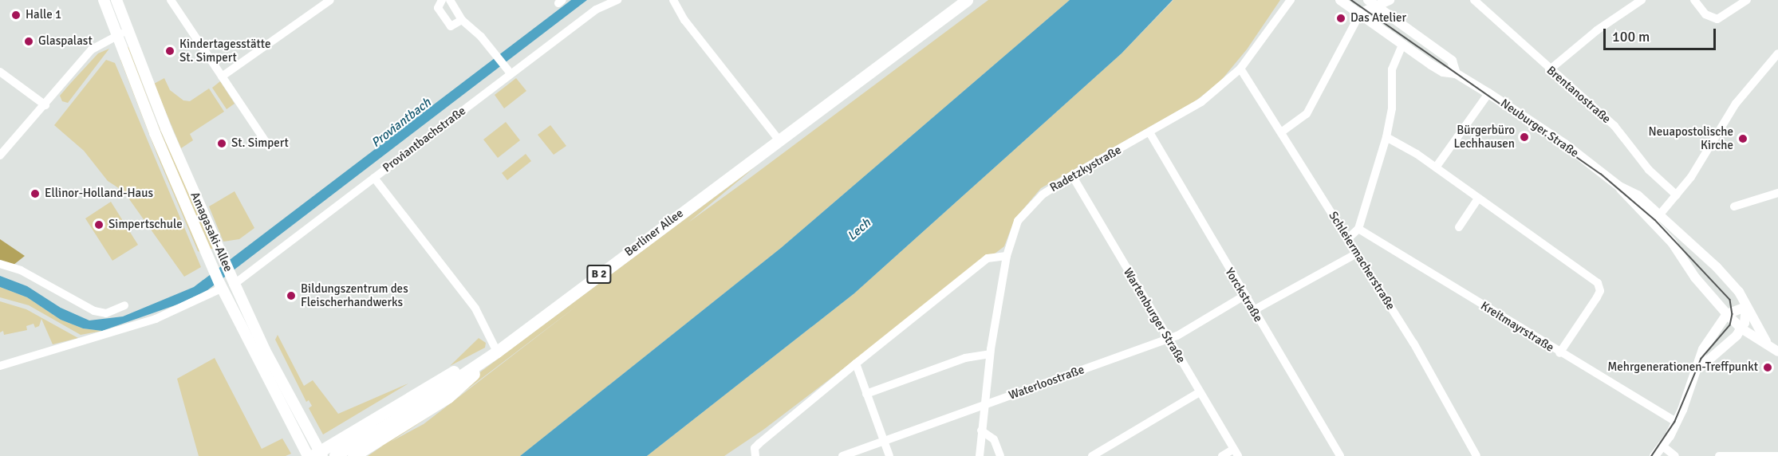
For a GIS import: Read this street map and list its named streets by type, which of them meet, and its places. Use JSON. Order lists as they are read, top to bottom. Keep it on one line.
{"streets":{"main road":["Amagasaki-Allee","Berliner Allee","B 2"],"street":["Brentanostraße","Neuburger Straße","Proviantbachstraße","Radetzkystraße","Schleiermacherstraße","Yorckstraße","Wartenburger Straße","Kreitmayrstraße","Waterloostraße"]},"crossings":[["Proviantbachstraße","Amagasaki-Allee"],["Radetzkystraße","Schleiermacherstraße"],["Radetzkystraße","Yorckstraße"],["Radetzkystraße","Wartenburger Straße"],["Radetzkystraße","Waterloostraße"],["Yorckstraße","Waterloostraße"],["Wartenburger Straße","Waterloostraße"]],"water":["Proviantbach","Lech"],"places":["Halle 1","Das Atelier","Glaspalast","Kindertagesstätte St. Simpert","Bürgerbüro Lechhausen","Neuapostolische Kirche","St. Simpert","Ellinor-Holland-Haus","Simpertschule","Bildungszentrum des Fleischerhandwerks","Mehrgenerationen-Treffpunkt"],"scale_bar":"100 m"}
